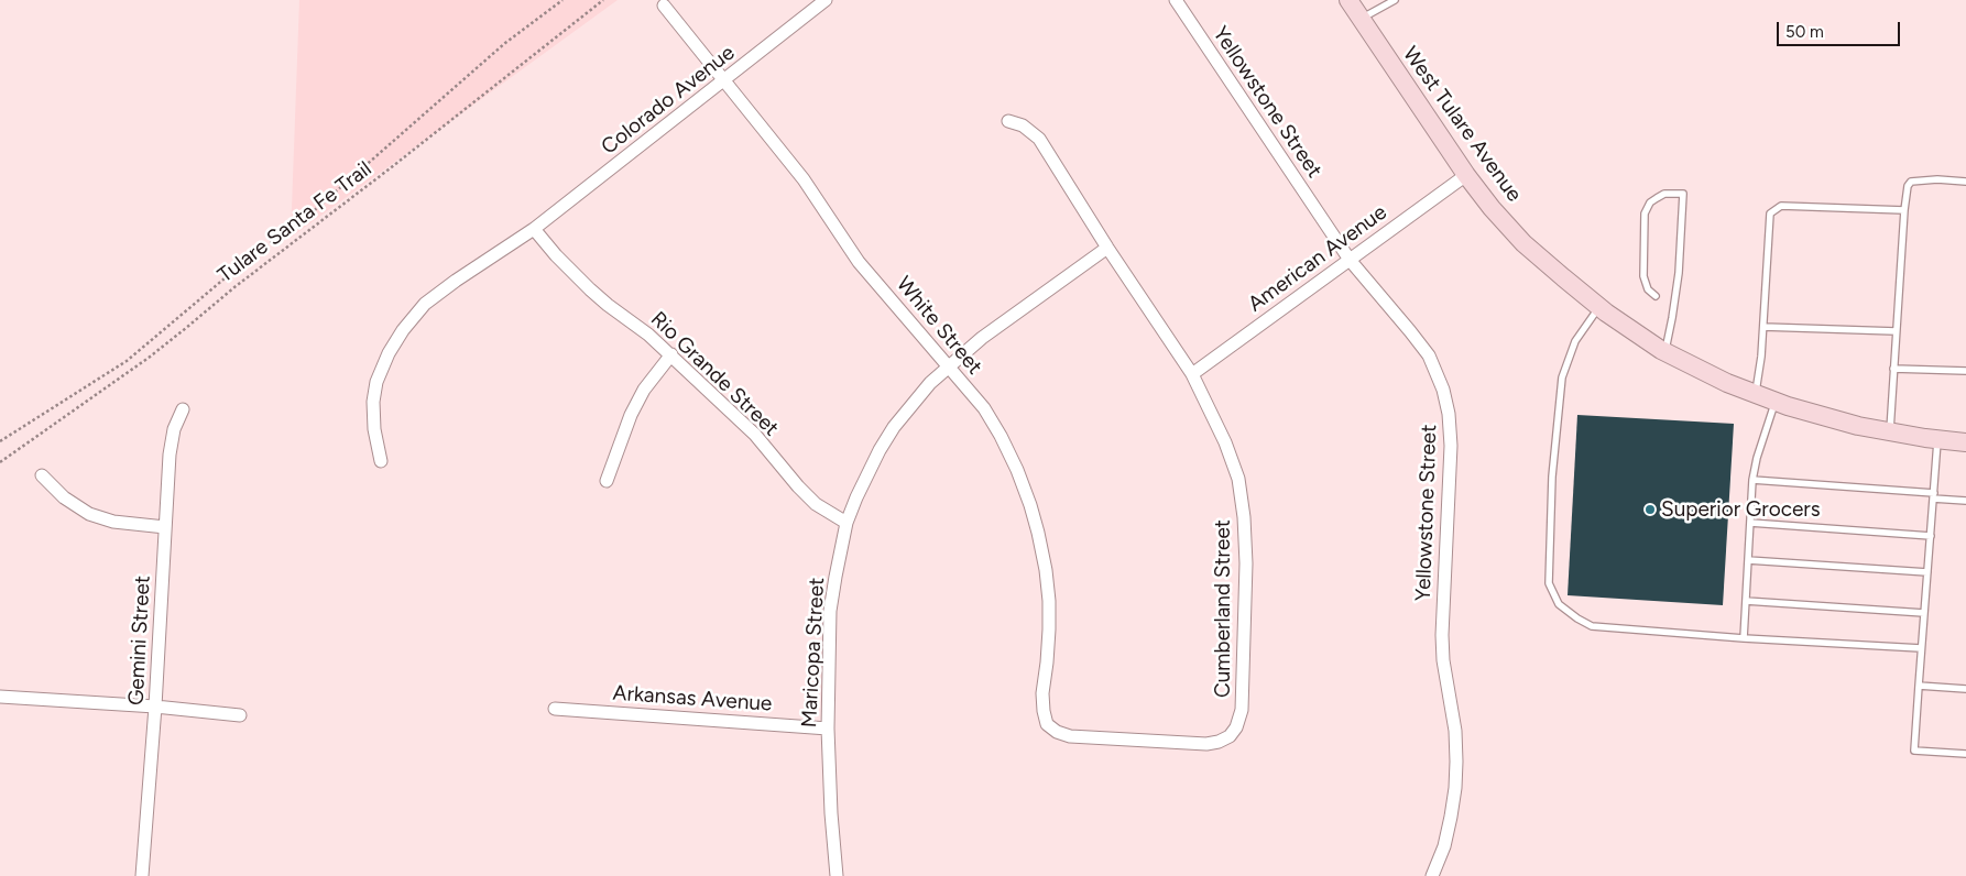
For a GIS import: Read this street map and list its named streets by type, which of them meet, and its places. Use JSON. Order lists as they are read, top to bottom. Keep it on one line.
{"streets":{"main road":["West Tulare Avenue"],"street":["Colorado Avenue","Yellowstone Street","American Avenue","White Street","Rio Grande Street","Cumberland Street","Gemini Street","Maricopa Street","Arkansas Avenue"],"path":["Tulare Santa Fe Trail"]},"crossings":[["Colorado Avenue","White Street"],["Colorado Avenue","Rio Grande Street"],["Yellowstone Street","American Avenue"],["West Tulare Avenue","American Avenue"],["American Avenue","Cumberland Street"],["White Street","Cumberland Street"],["White Street","Maricopa Street"],["Rio Grande Street","Maricopa Street"],["Cumberland Street","Maricopa Street"],["Maricopa Street","Arkansas Avenue"]],"places":["Superior Grocers"],"scale_bar":"50 m"}
